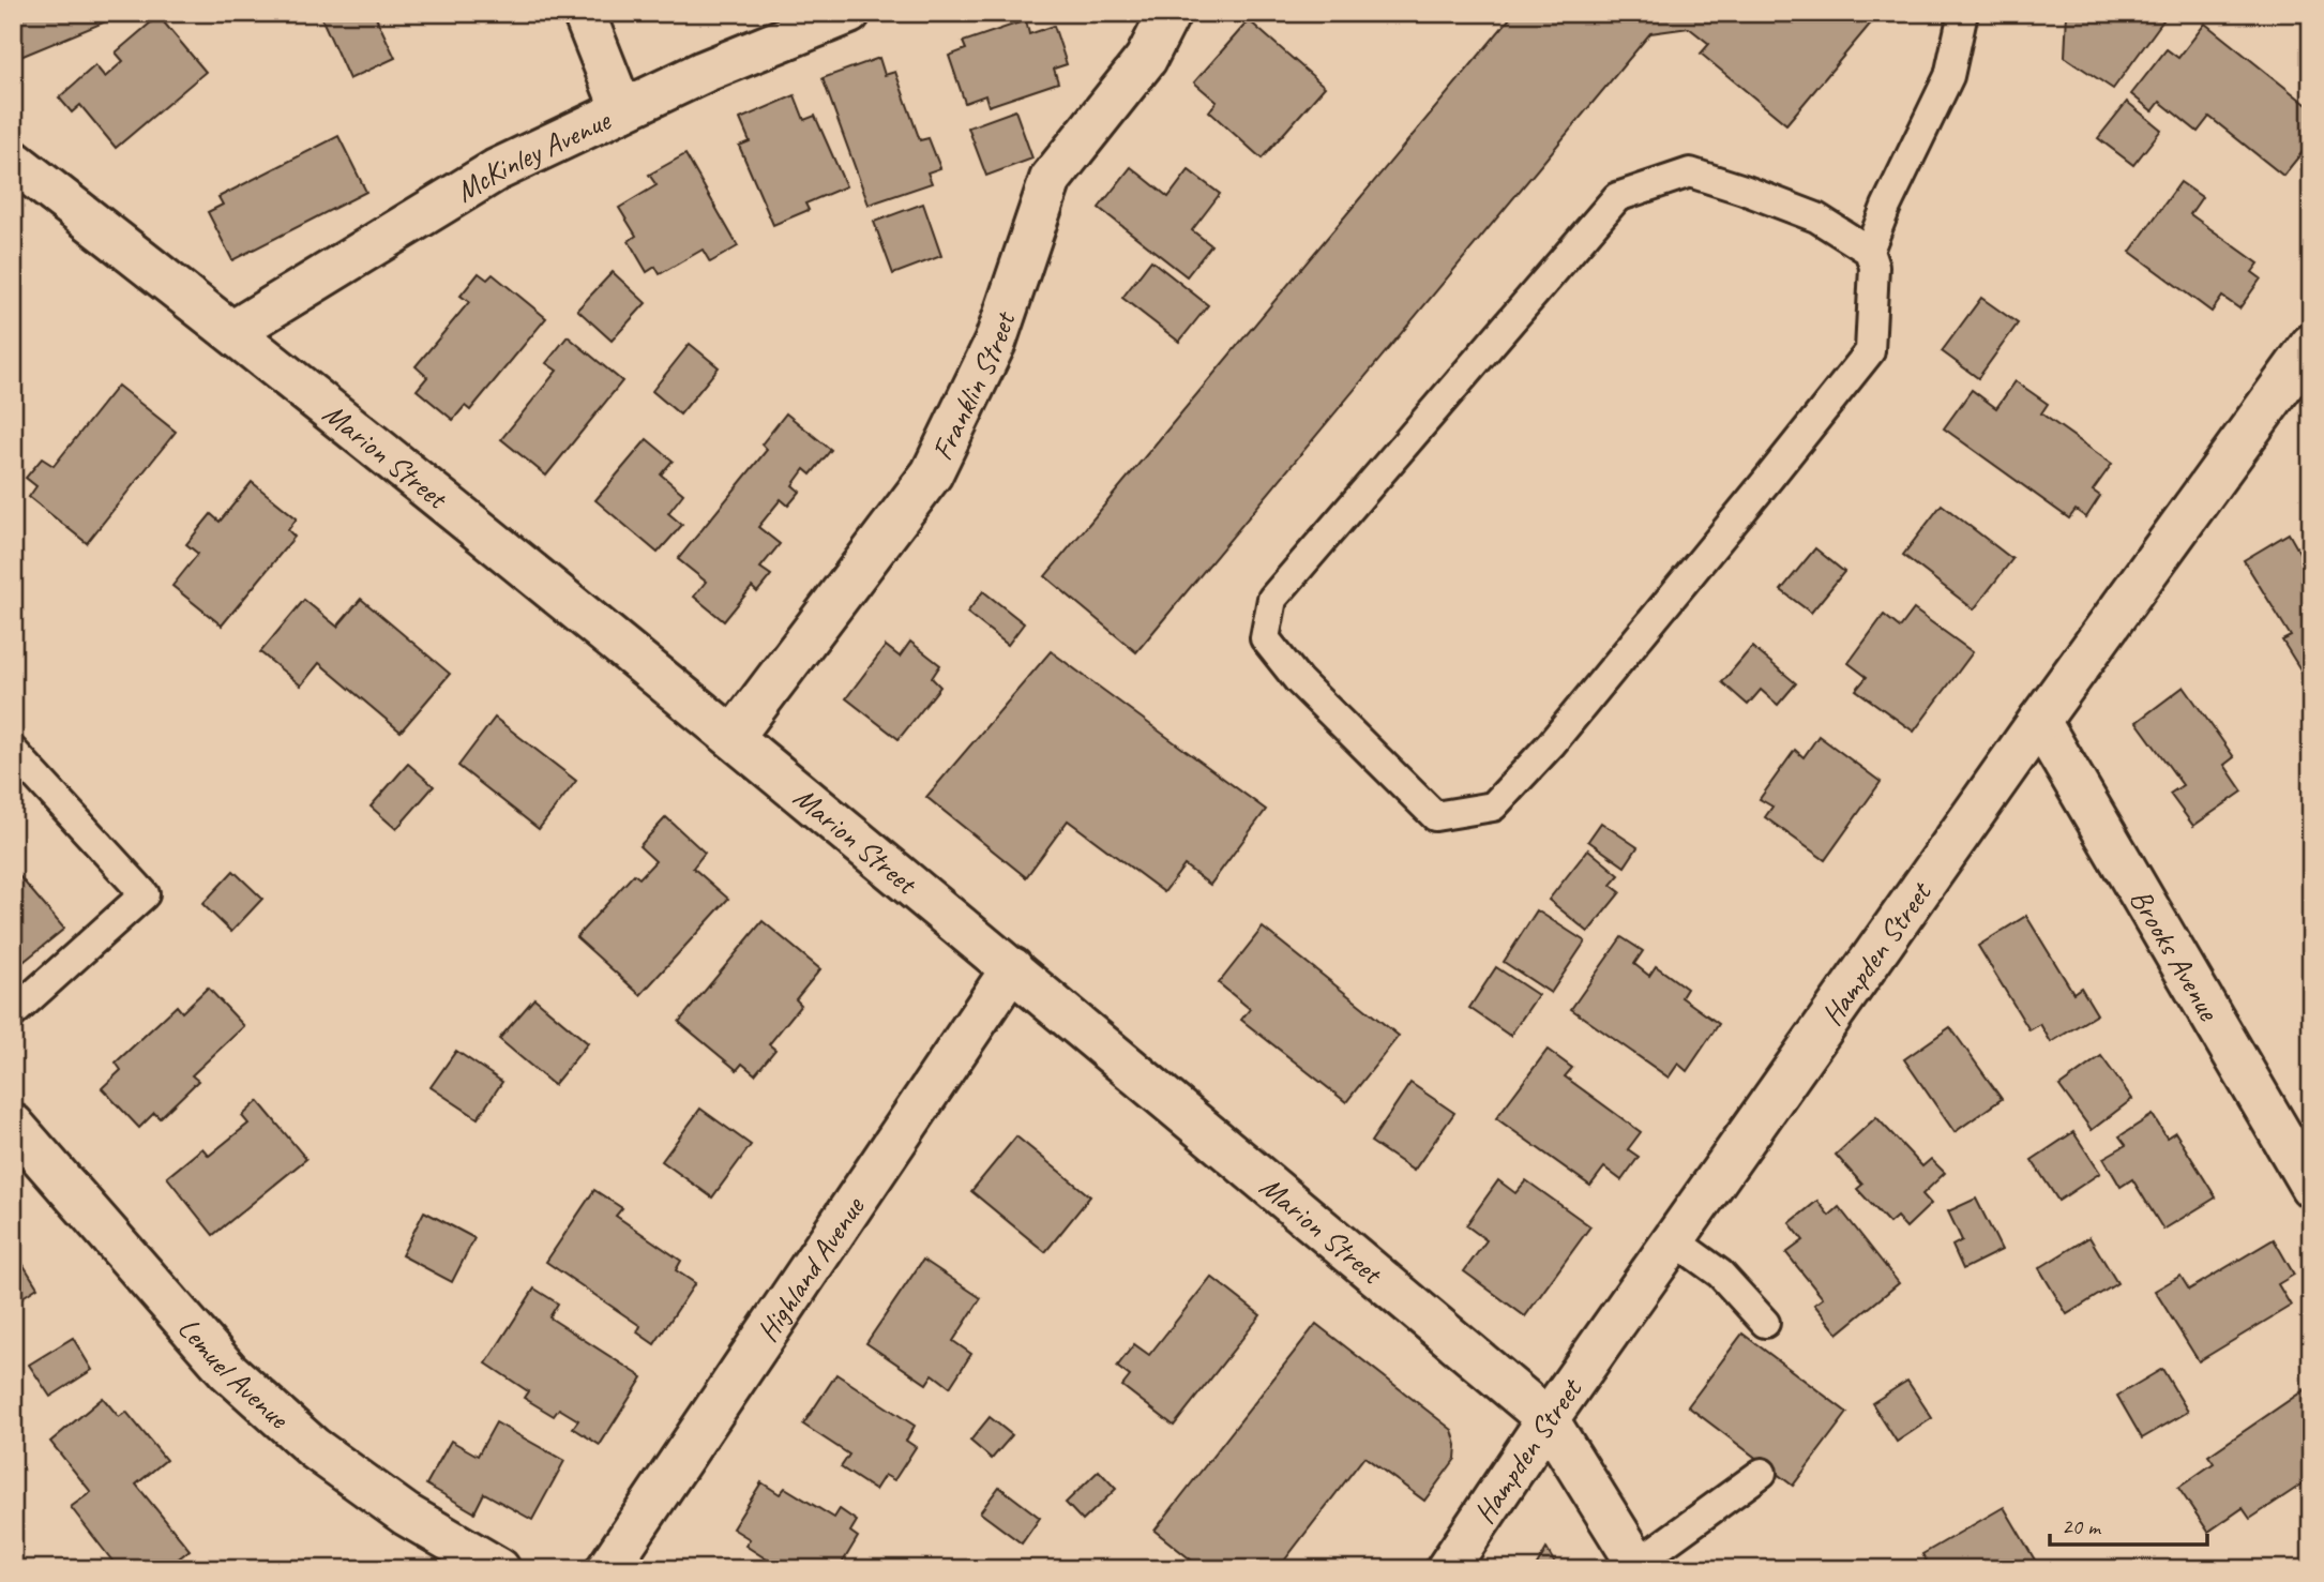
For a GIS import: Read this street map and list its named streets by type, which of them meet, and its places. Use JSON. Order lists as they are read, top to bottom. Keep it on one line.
{"streets":{"street":["McKinley Avenue","Franklin Street","Marion Street","Brooks Avenue","Hampden Street","Highland Avenue","Lemuel Avenue"]},"crossings":[["McKinley Avenue","Marion Street"],["Franklin Street","Marion Street"],["Marion Street","Hampden Street"],["Marion Street","Highland Avenue"],["Brooks Avenue","Hampden Street"]],"scale_bar":"20 m"}
